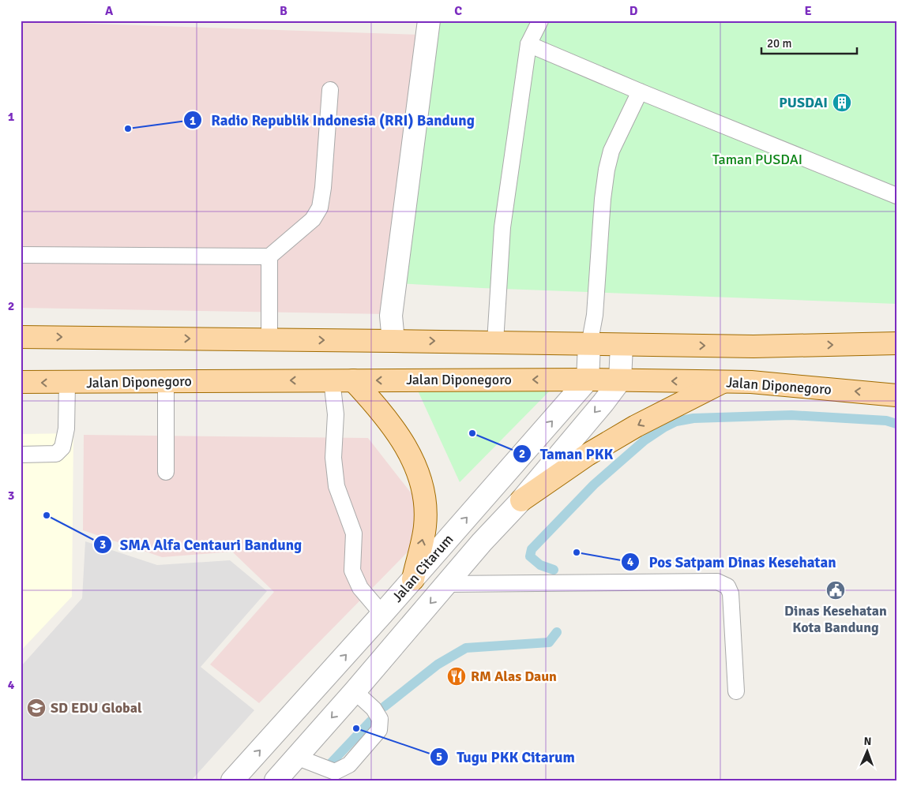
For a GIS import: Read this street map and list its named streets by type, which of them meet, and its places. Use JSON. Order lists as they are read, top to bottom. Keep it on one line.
{"streets":{"main road":["Jalan Diponegoro"],"street":["Jalan Citarum"]},"crossings":[["Jalan Diponegoro","Jalan Citarum"]],"parks":["Taman PUSDAI"],"places":{"building":["PUSDAI"],"other":["Radio Republik Indonesia (RRI) Bandung","Taman PKK","SMA Alfa Centauri Bandung","Pos Satpam Dinas Kesehatan","Tugu PKK Citarum"],"public building":["Dinas Kesehatan Kota Bandung"],"restaurant":["RM Alas Daun"],"school or university":["SD EDU Global"]},"scale_bar":"20 m","north":"top","grid":{"columns":["A","B","C","D","E"],"rows":["1","2","3","4"]}}
